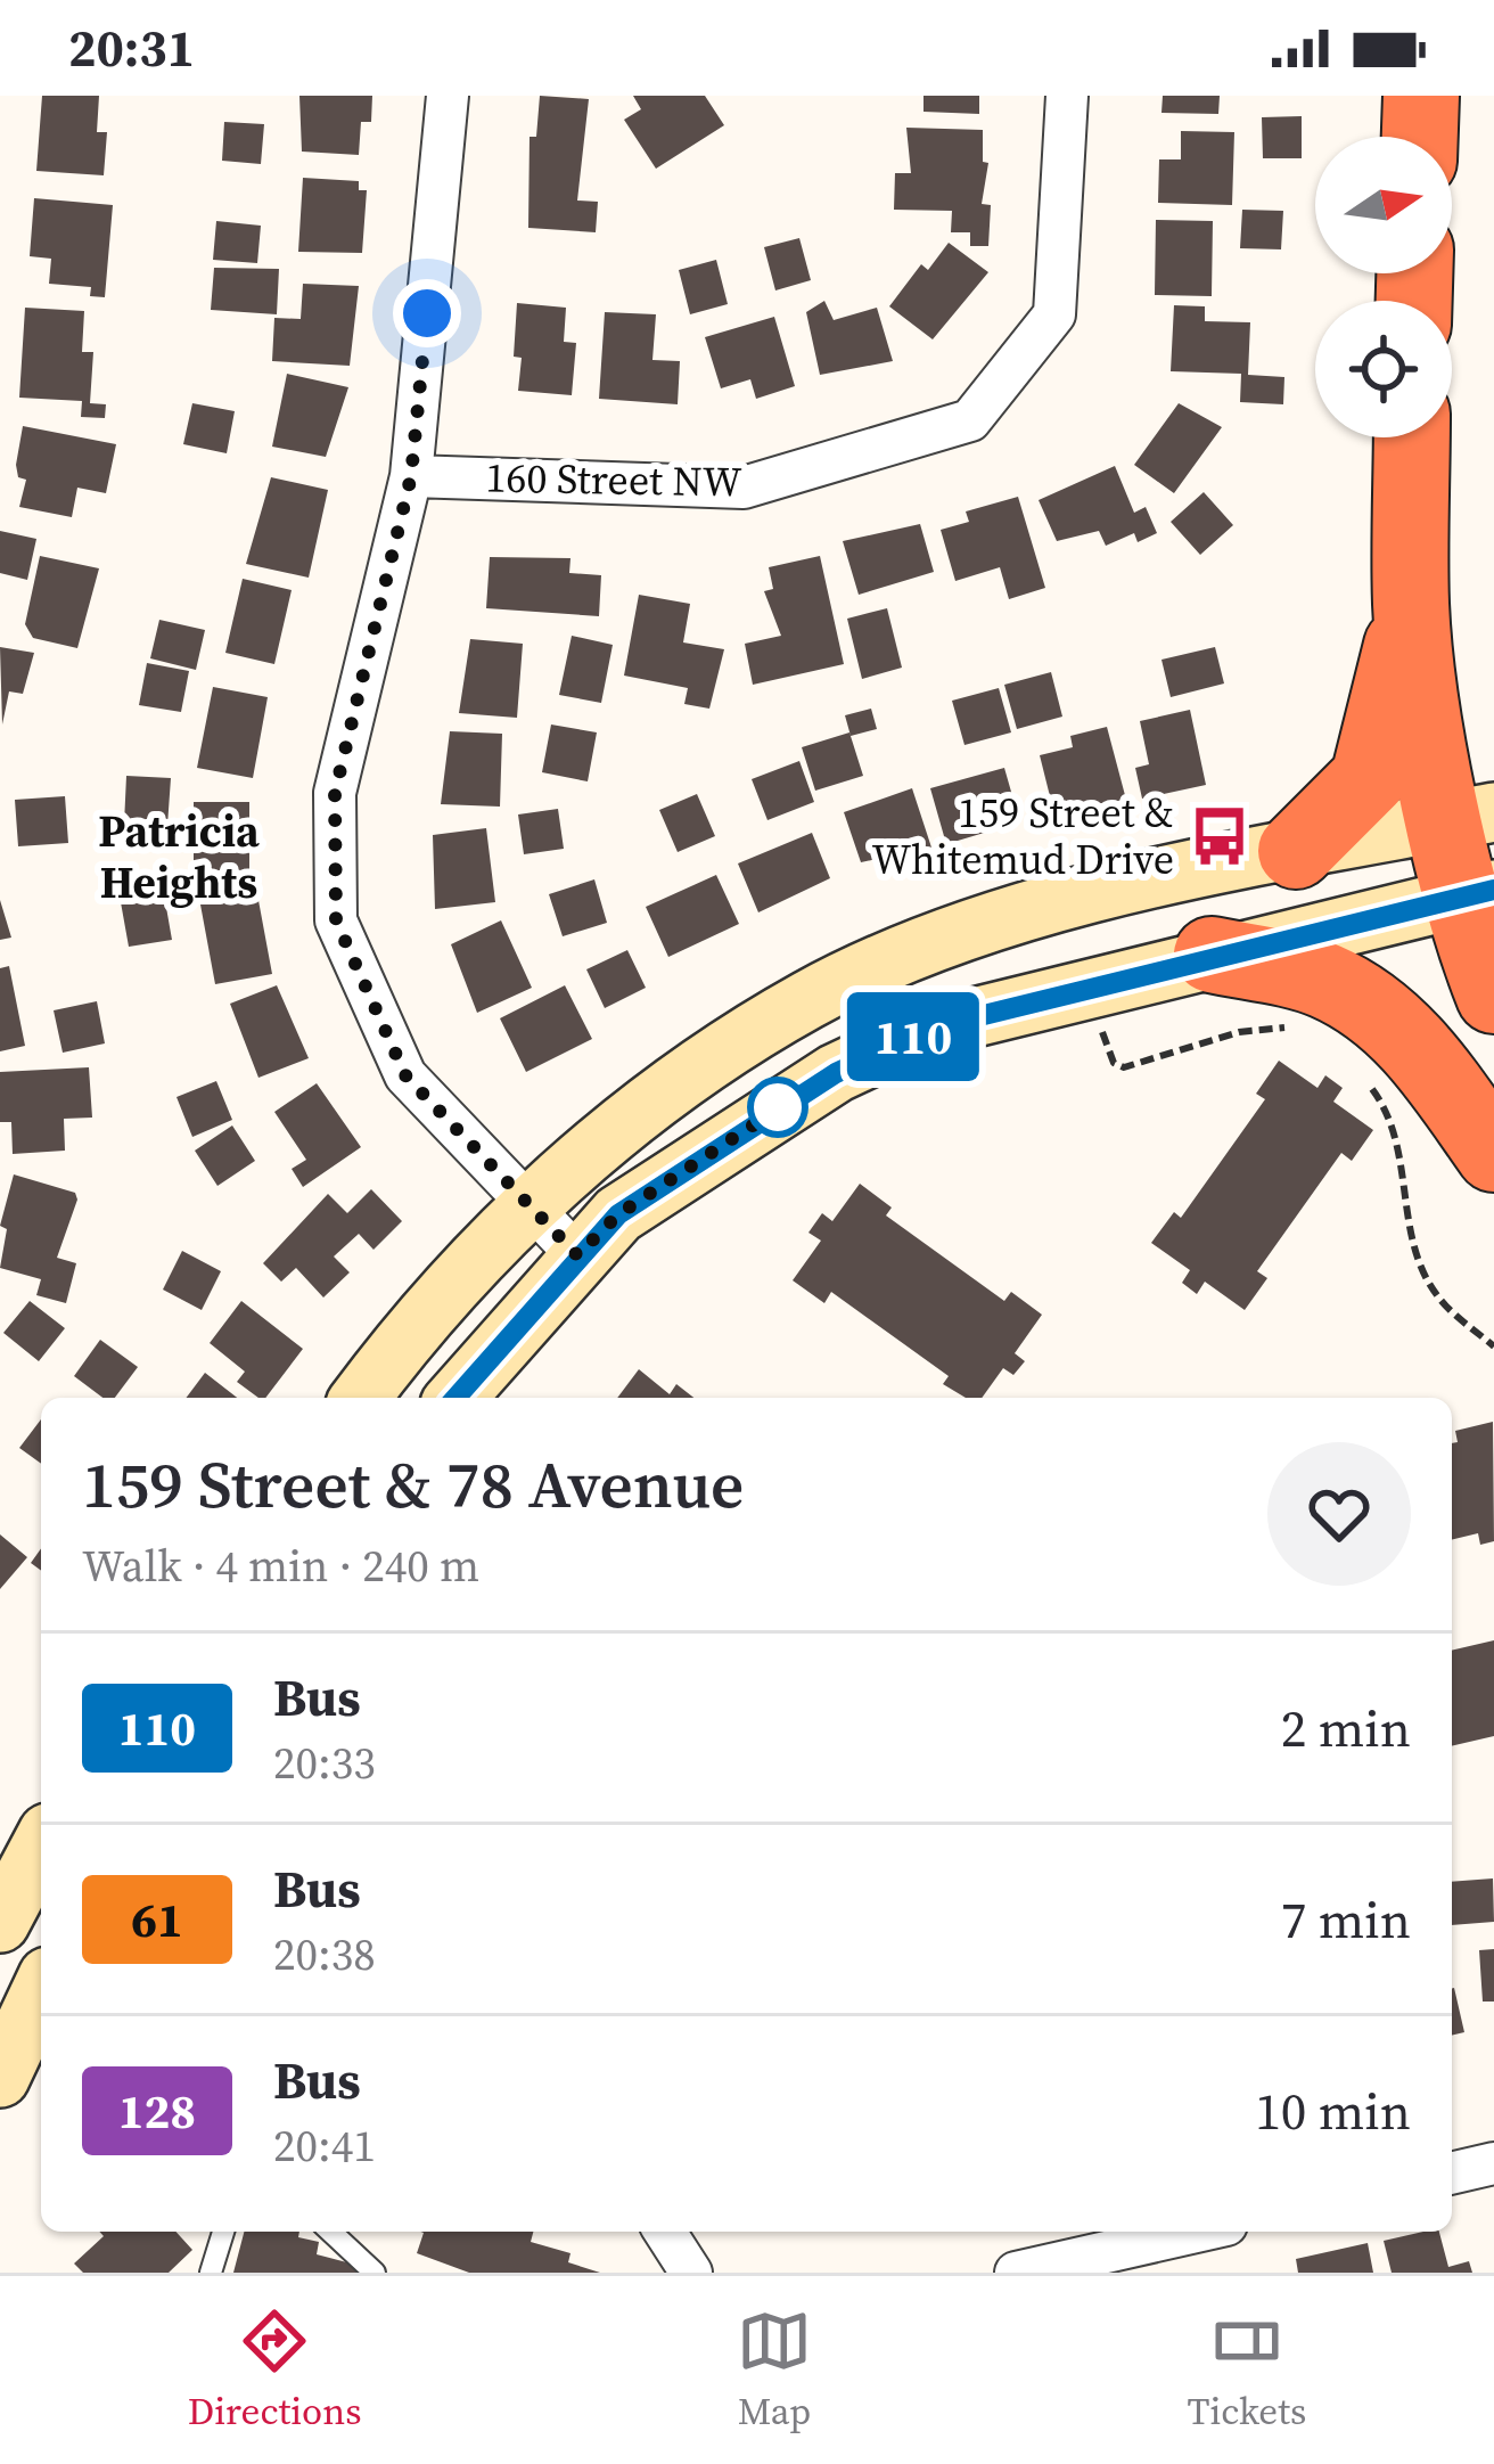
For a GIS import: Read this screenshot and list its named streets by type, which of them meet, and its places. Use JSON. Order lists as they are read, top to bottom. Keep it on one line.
{"streets":{"street":["160 Street NW"]},"districts":["Patricia Heights"],"places":{"bus stop":["159 Street & Whitemud Drive"]},"lines":["bus line 110"],"north":"right","page":{"status":"20:31","on_map":"110","heading":["159 Street & 78 Avenue","Walk · 4 min · 240 m"],"list":[{"mark":"110","name":"Bus","note":"20:33","value":"2 min"},{"mark":"61","name":"Bus","note":"20:38","value":"7 min"},{"mark":"128","name":"Bus","note":"20:41","value":"10 min"}],"tabs":["Directions","Map","Tickets"]}}
